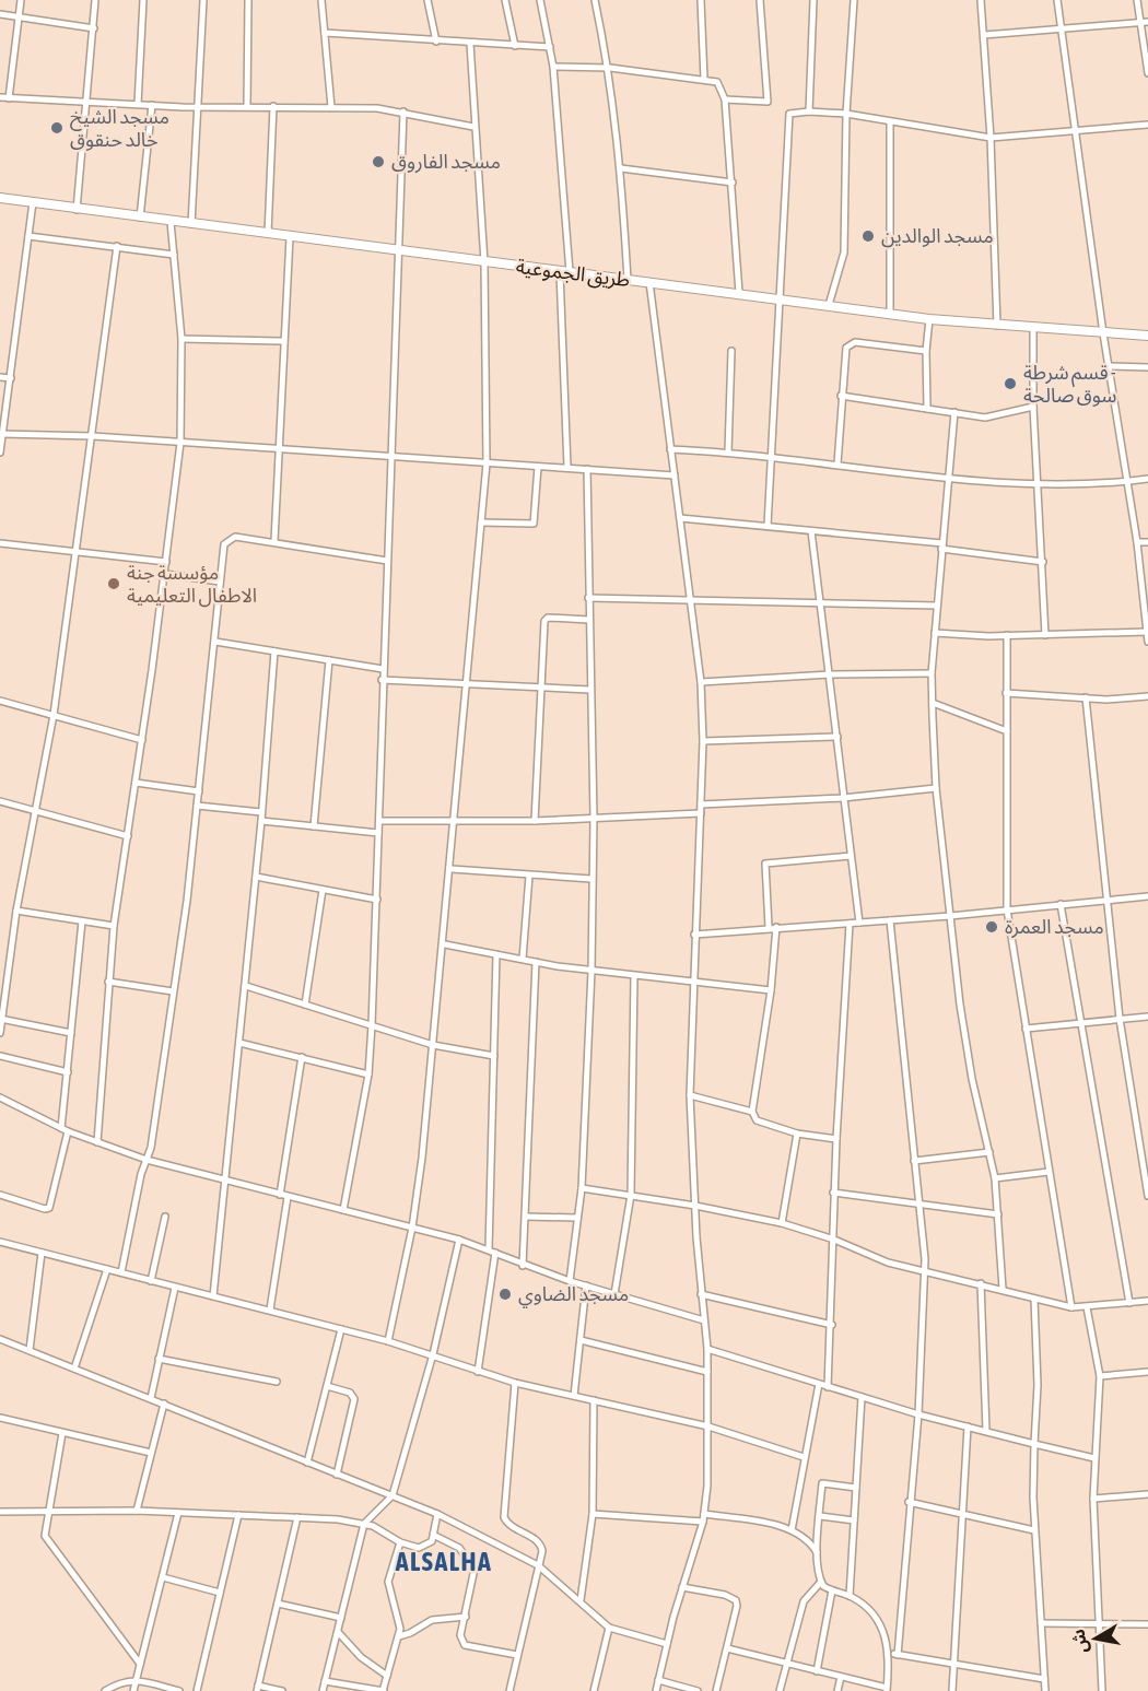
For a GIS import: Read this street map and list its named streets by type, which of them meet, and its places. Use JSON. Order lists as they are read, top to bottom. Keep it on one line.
{"streets":{"main road":["طريق الجموعية"]},"districts":["ALSALHA"],"places":["مسجد الشيخ خالد حنقوق","مسجد الفاروق","مسجد الوالدين","قسم شرطة - سوق صالحة","مؤسسة جنة الاطفال التعليمية","مسجد العمرة","مسجد الضاوي"],"north":"left"}
